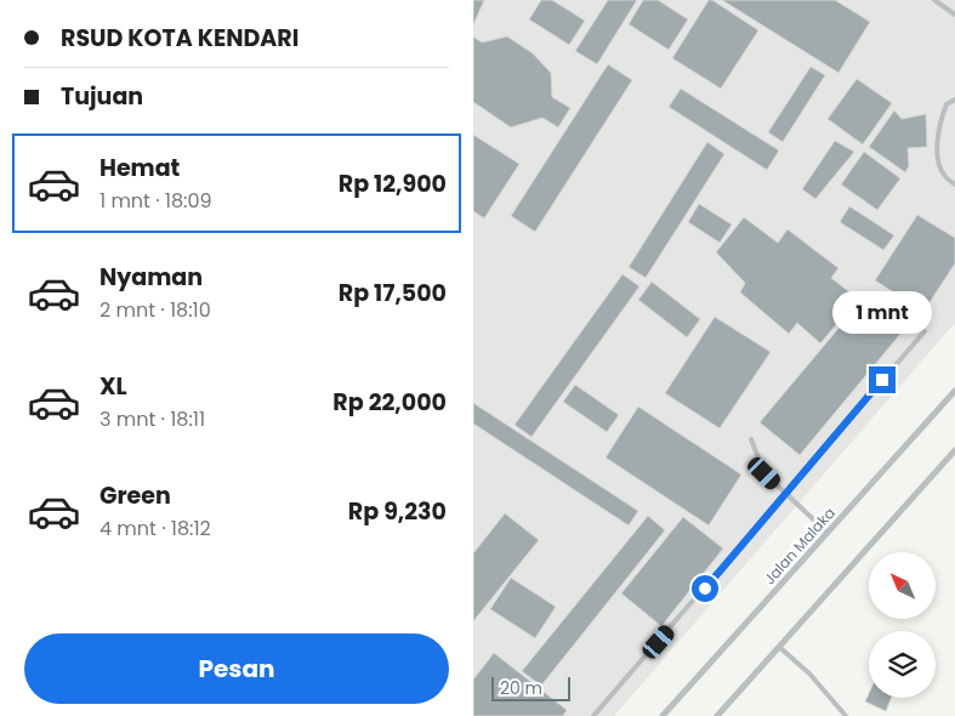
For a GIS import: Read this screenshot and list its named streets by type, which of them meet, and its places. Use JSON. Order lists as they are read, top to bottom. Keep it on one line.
{"streets":{"street":["Jalan Malaka"]},"scale_bar":"20 m","north":"top left","page":{"banner":["RSUD KOTA KENDARI","Tujuan"],"list":[{"name":"Hemat","note":"1 mnt · 18:09","value":"Rp 12,900"},{"name":"Nyaman","note":"2 mnt · 18:10","value":"Rp 17,500"},{"name":"XL","note":"3 mnt · 18:11","value":"Rp 22,000"},{"name":"Green","note":"4 mnt · 18:12","value":"Rp 9,230"}],"bubble":"1 mnt","buttons":"Pesan","scale":"20 m"}}
